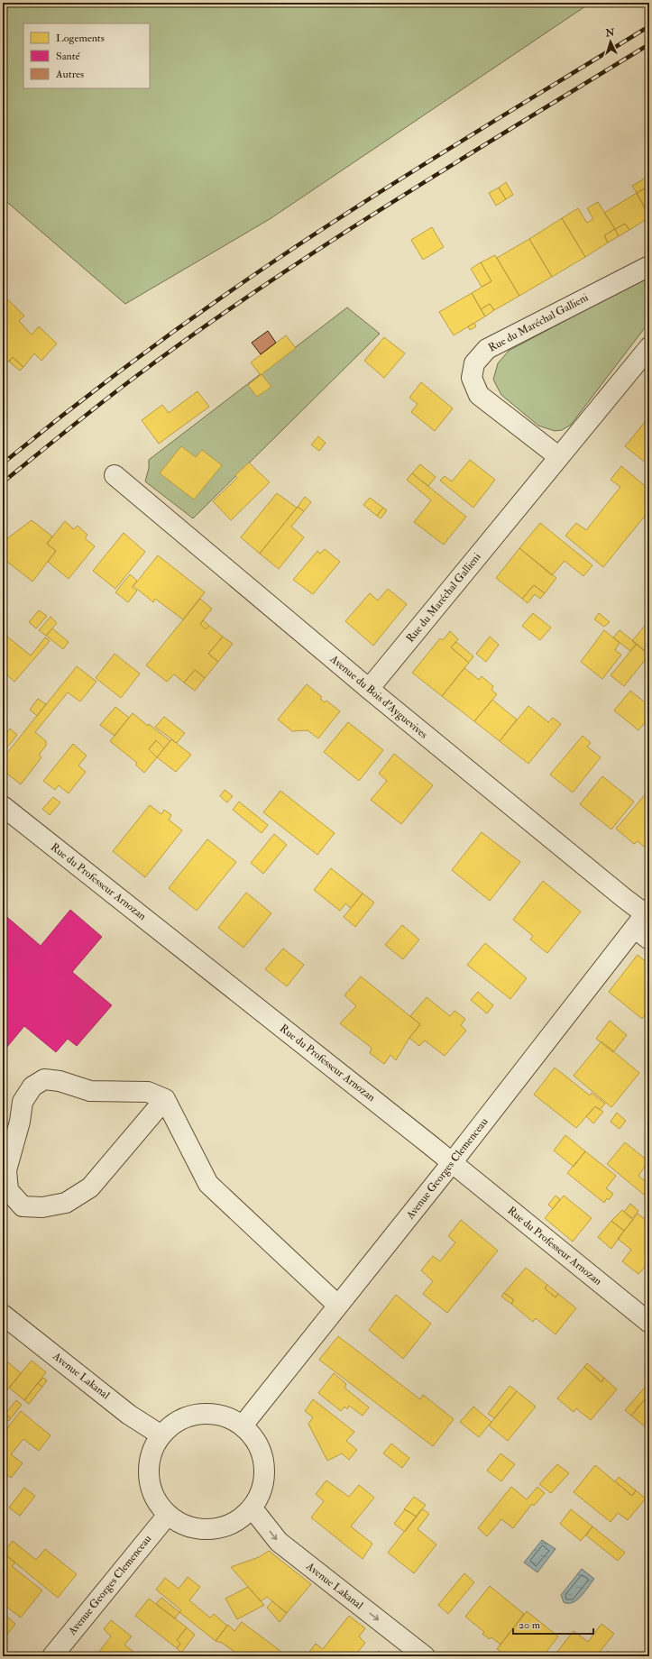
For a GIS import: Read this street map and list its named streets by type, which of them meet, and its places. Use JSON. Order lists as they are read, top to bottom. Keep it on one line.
{"streets":{"street":["Rue du Maréchal Gallieni","Avenue du Bois d'Ayguevives","Rue du Professeur Arnozan","Avenue Georges Clemenceau","Avenue Lakanal"]},"crossings":[["Rue du Maréchal Gallieni","Avenue du Bois d'Ayguevives"],["Avenue du Bois d'Ayguevives","Avenue Georges Clemenceau"],["Rue du Professeur Arnozan","Avenue Georges Clemenceau"],["Avenue Georges Clemenceau","Avenue Lakanal"]],"one_way":["Avenue Lakanal"],"legend":["Logements","Santé","Autres"],"scale_bar":"20 m","north":"top"}
